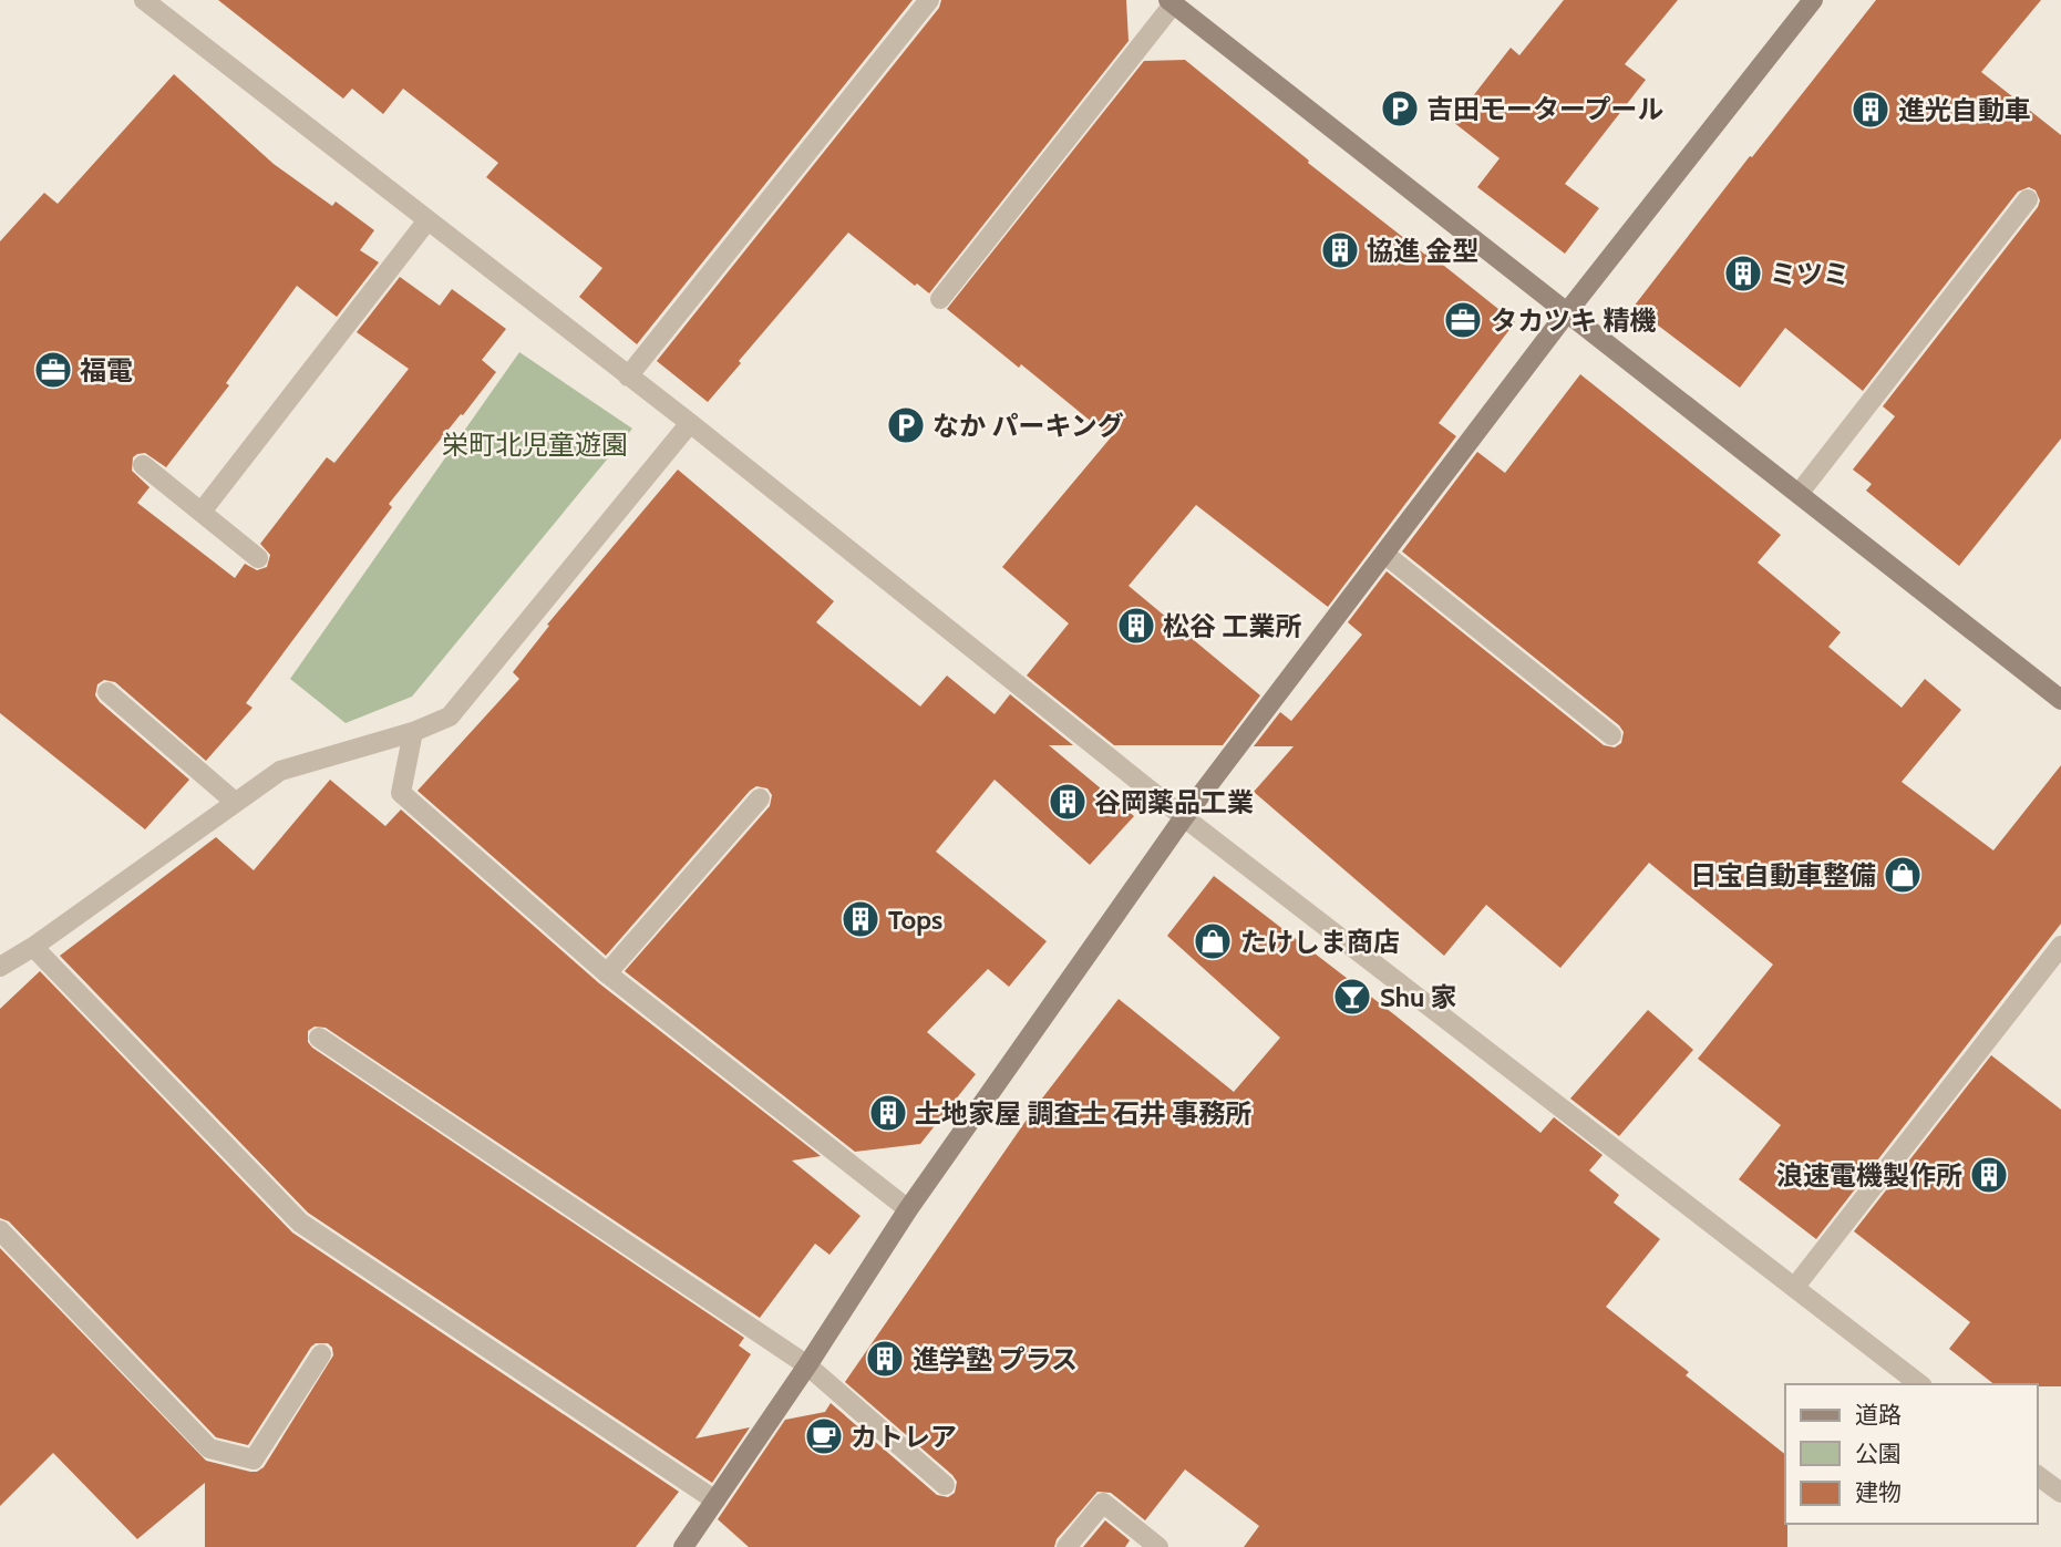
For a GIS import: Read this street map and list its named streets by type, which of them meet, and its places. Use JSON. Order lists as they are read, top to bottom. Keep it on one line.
{"parks":["栄町北児童遊園"],"places":{"parking":["吉田モータープール","なか パーキング"],"building":["進光自動車","協進 金型","ミツミ","松谷 工業所","谷岡薬品工業","Tops","土地家屋 調査士 石井 事務所","浪速電機製作所","進学塾 プラス"],"office":["タカツキ 精機","福電"],"shop":["日宝自動車整備","たけしま商店"],"bar":["Shu 家"],"cafe":["カトレア"]},"legend":["道路","公園","建物"]}
